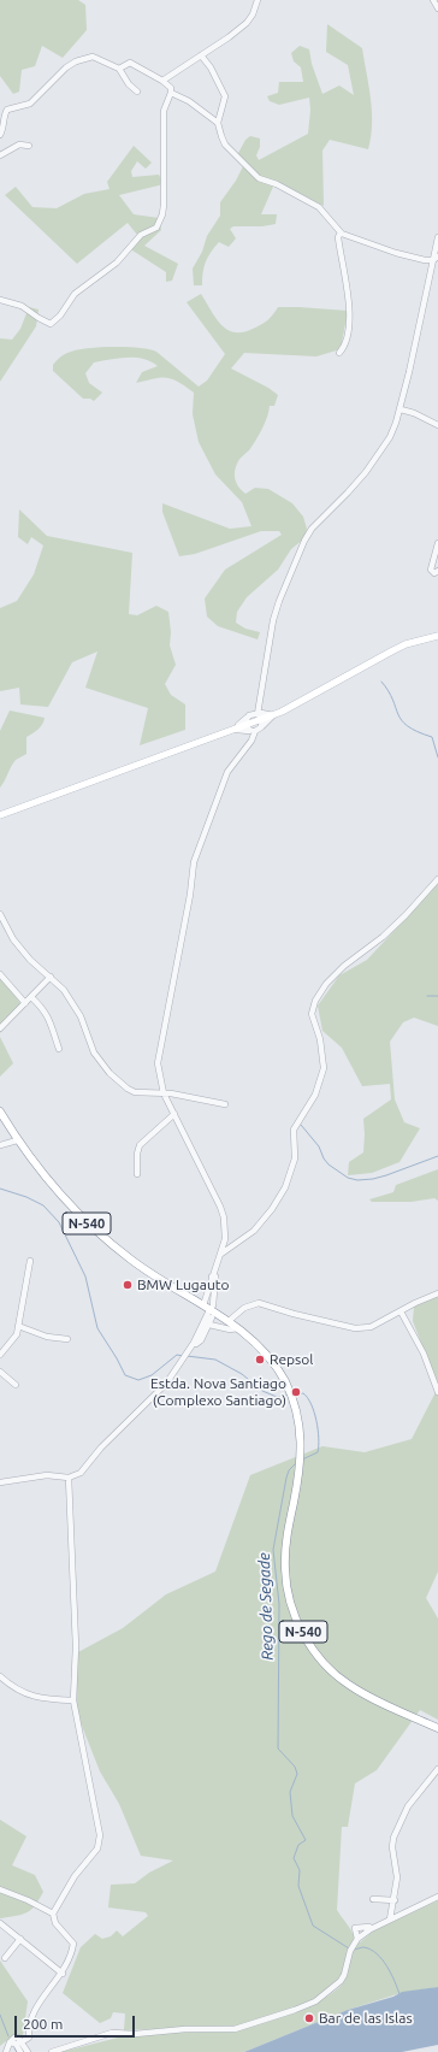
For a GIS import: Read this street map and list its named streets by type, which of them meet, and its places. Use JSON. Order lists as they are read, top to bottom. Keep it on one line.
{"streets":{"highway":["N-540"]},"water":["Rego de Segade"],"places":["BMW Lugauto","Repsol","Estda. Nova Santiago (Complexo Santiago)","Bar de las Islas"],"scale_bar":"200 m"}
